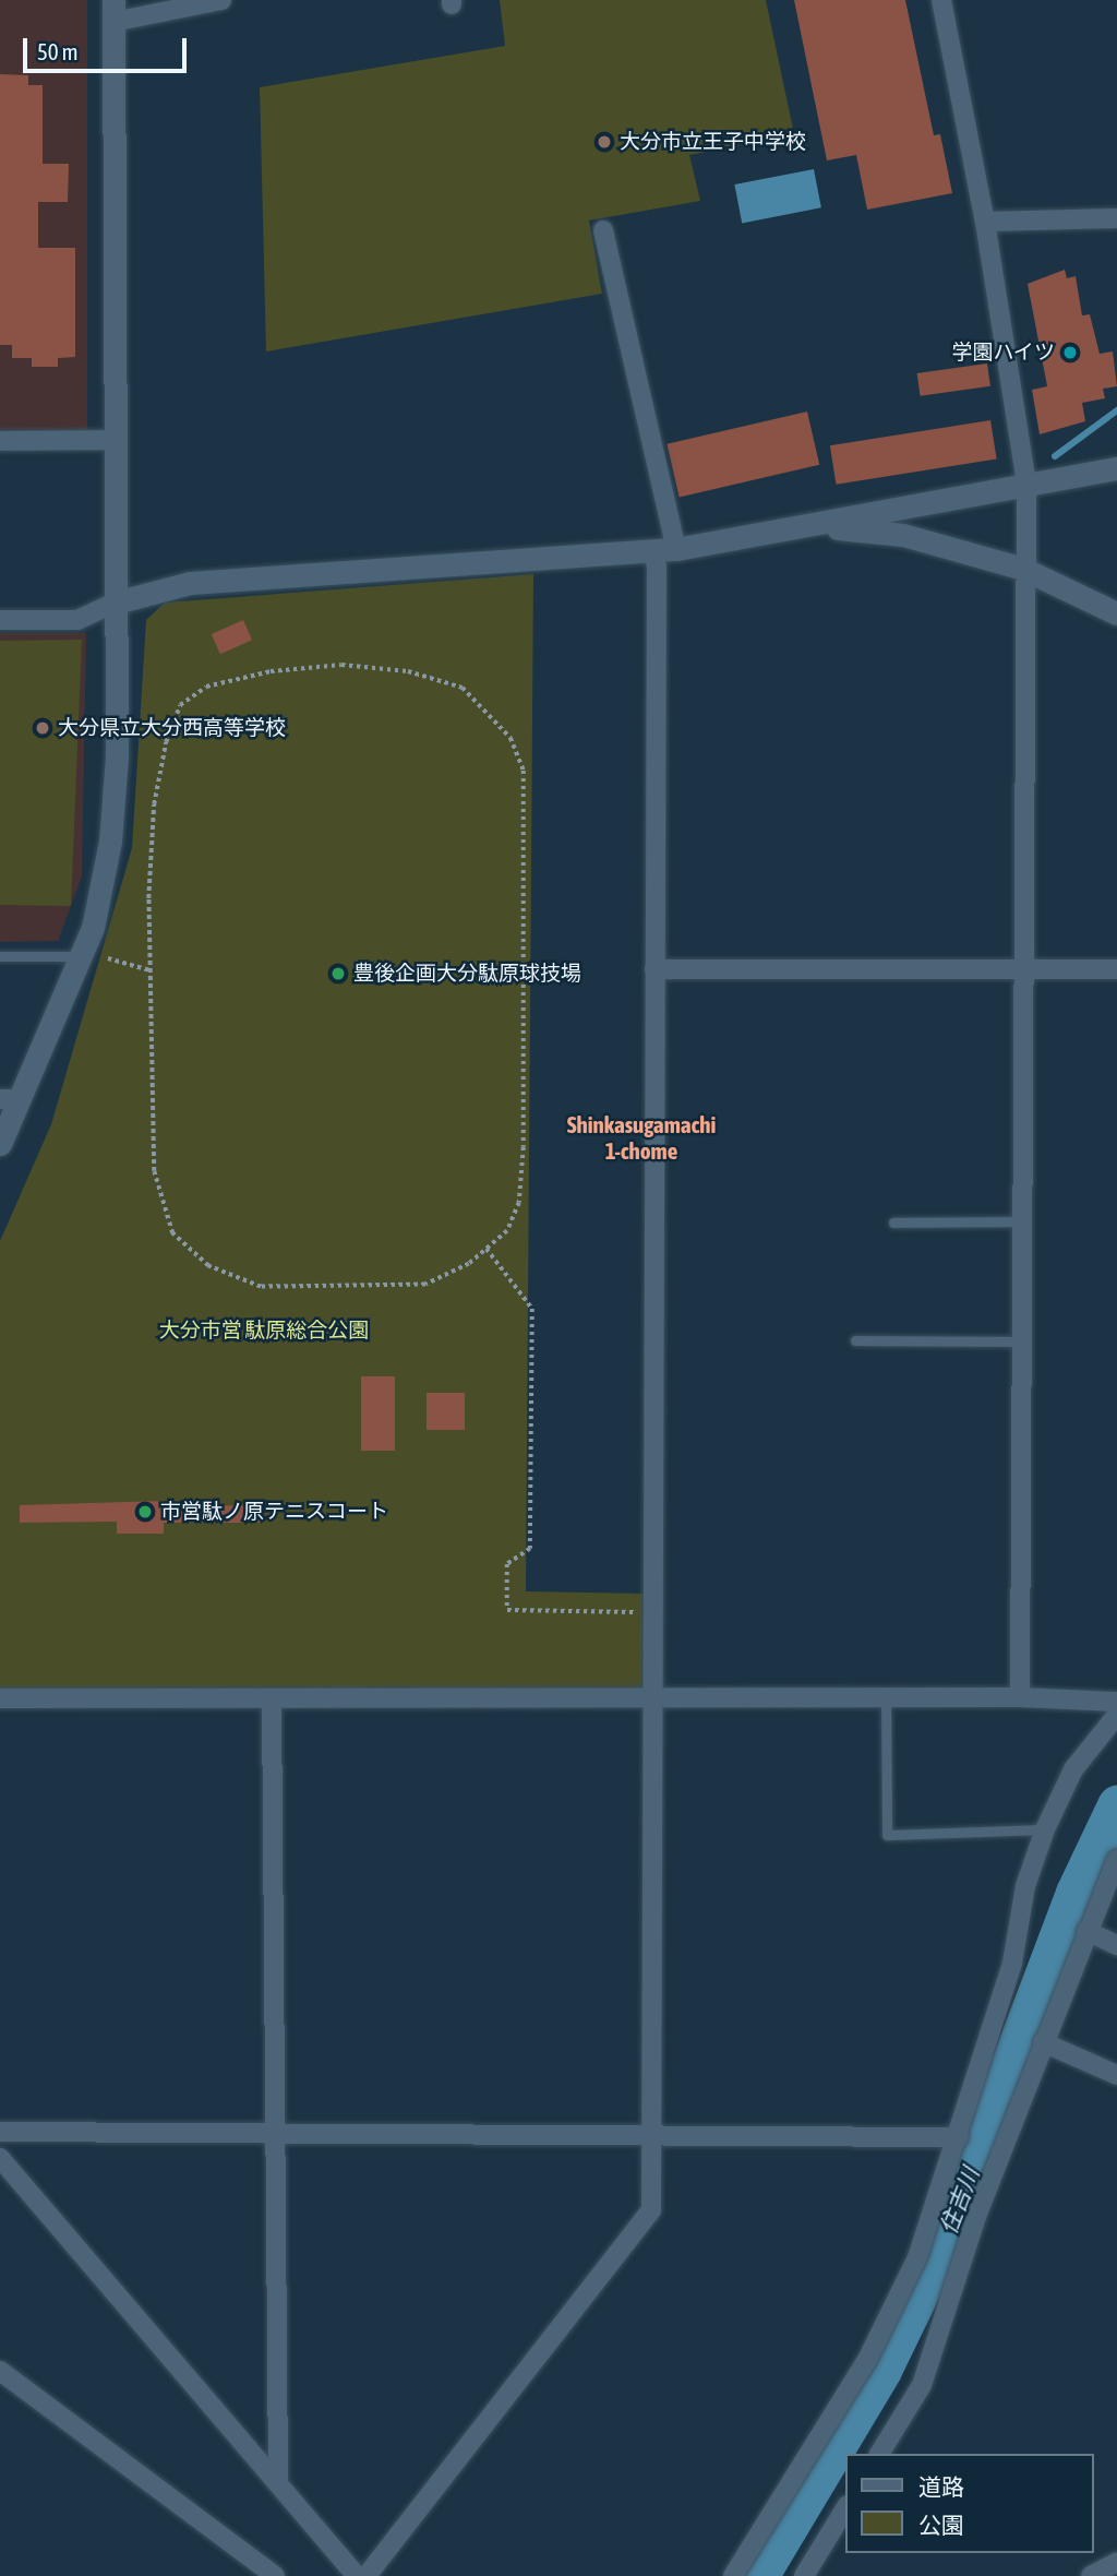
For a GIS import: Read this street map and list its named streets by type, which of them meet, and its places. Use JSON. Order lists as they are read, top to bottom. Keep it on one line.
{"districts":["Shinkasugamachi 1-chome"],"water":["住吉川"],"parks":["大分市営 駄原総合公園"],"places":["大分市立王子中学校","学園ハイツ","大分県立大分西高等学校","豊後企画大分駄原球技場","市営駄ノ原テニスコート"],"legend":["道路","公園"],"scale_bar":"50 m"}
